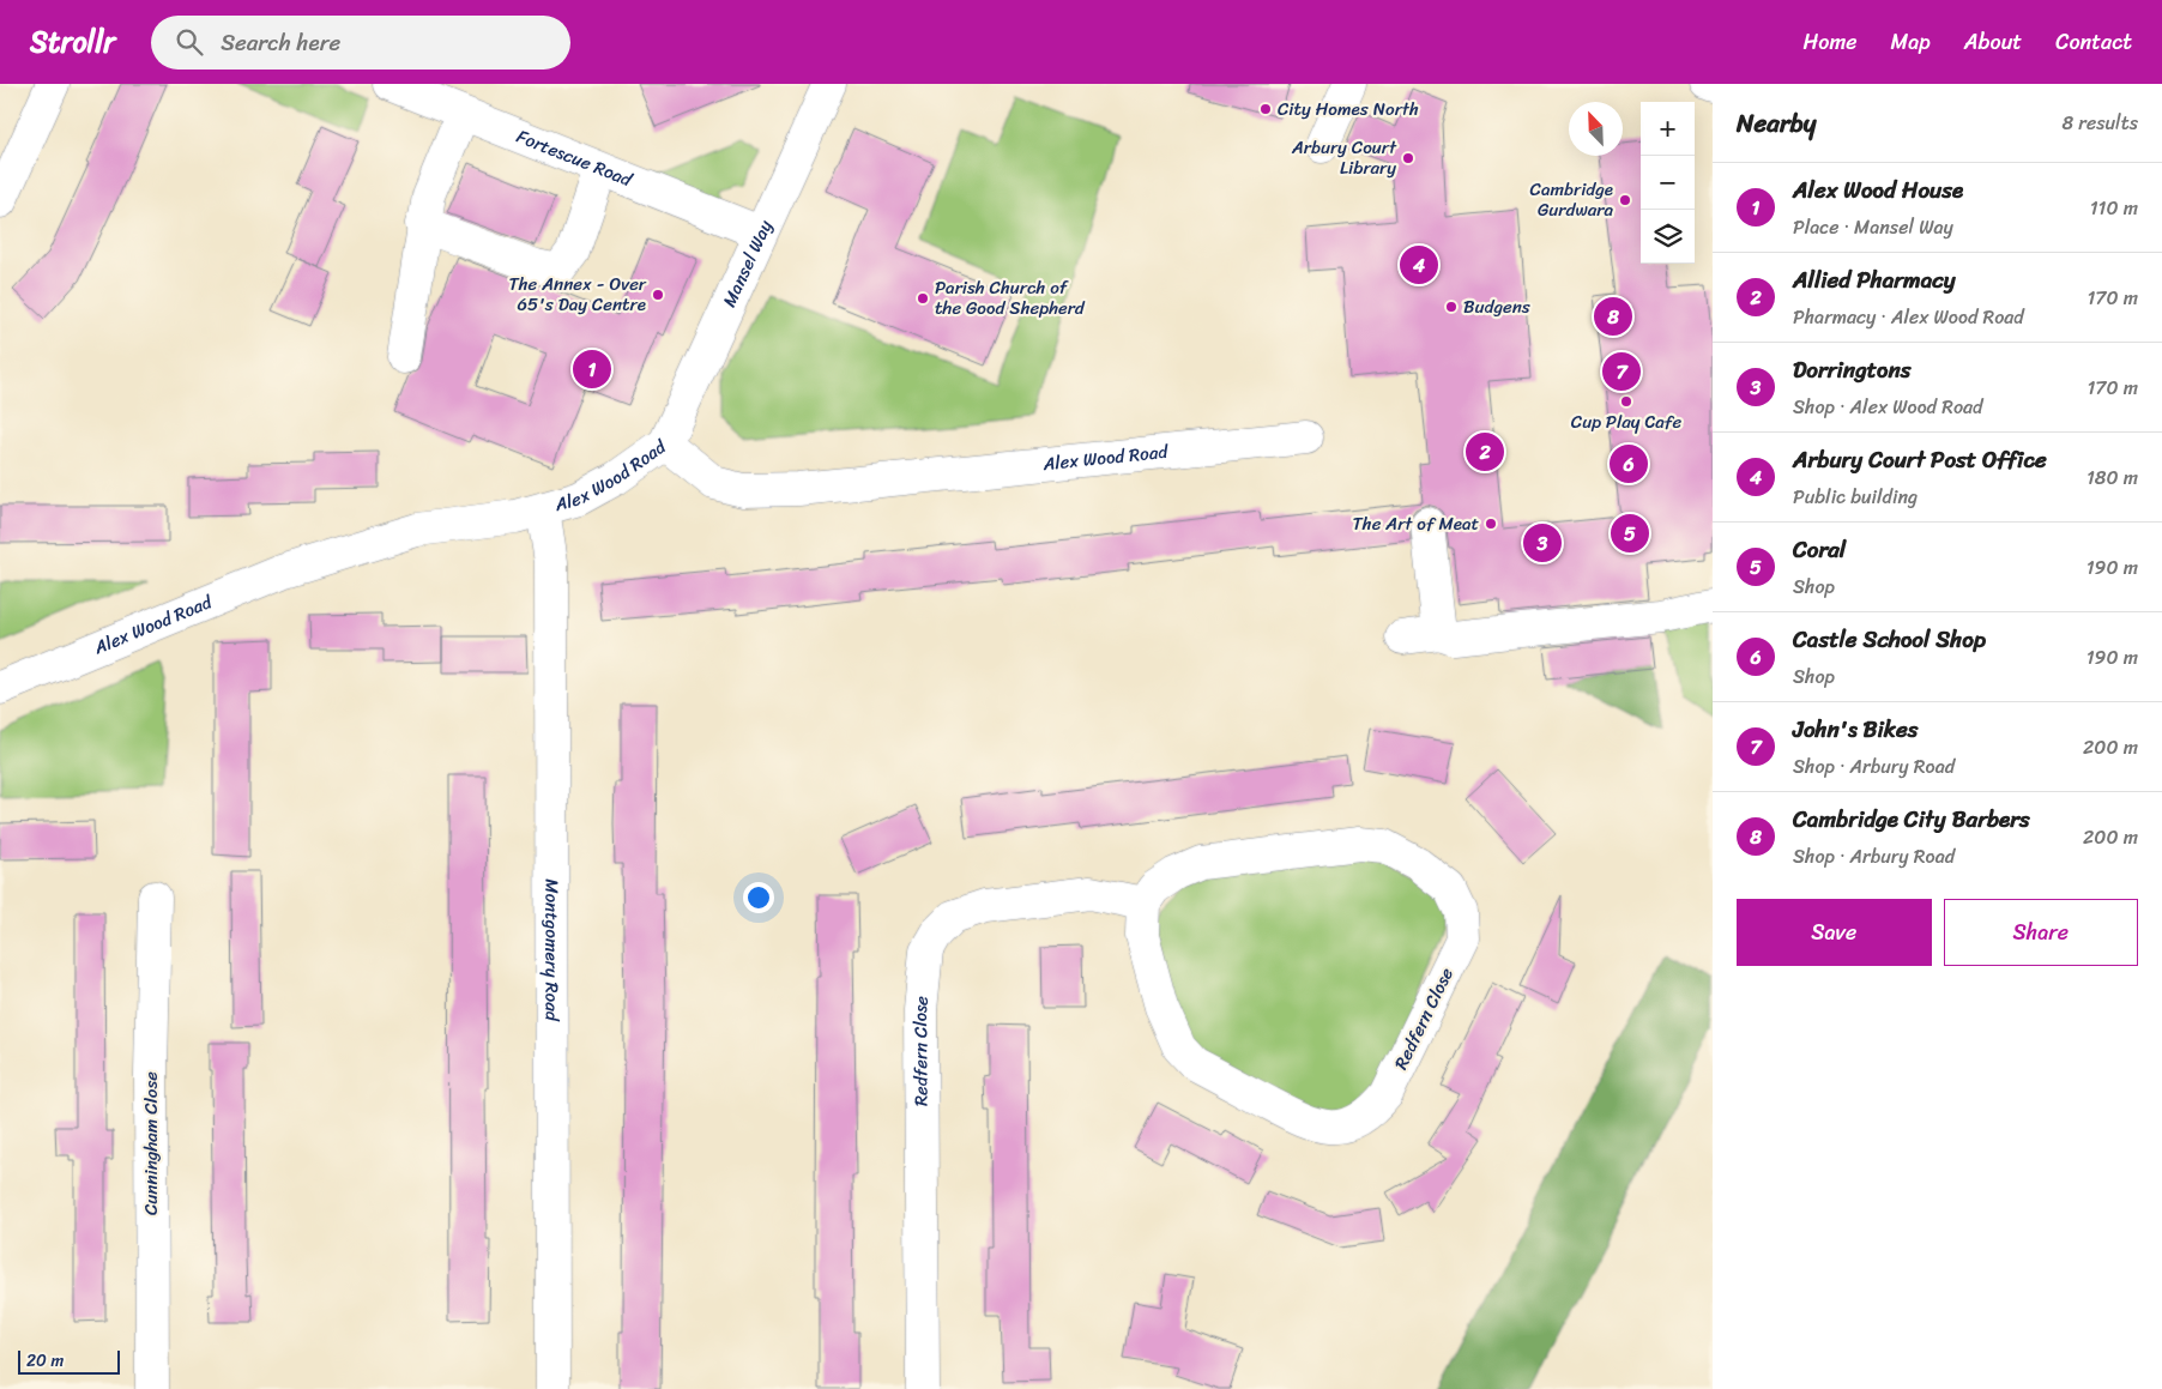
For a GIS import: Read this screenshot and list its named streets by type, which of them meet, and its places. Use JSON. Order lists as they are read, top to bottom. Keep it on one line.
{"streets":{"street":["Fortescue Road","Mansel Way","Alex Wood Road","Montgomery Road","Redfern Close","Cunningham Close"]},"crossings":[["Fortescue Road","Mansel Way"],["Mansel Way","Alex Wood Road"],["Alex Wood Road","Montgomery Road"]],"places":["City Homes North","Arbury Court Library","Cambridge Gurdwara","The Annex - Over 65's Day Centre","Parish Church of the Good Shepherd","Budgens","Cup Play Cafe","The Art of Meat"],"scale_bar":"20 m","north":"top left","page":{"header":"Strollr","search":"Search here","nav":["Home","Map","About","Contact"],"heading":["Nearby","8 results"],"map_buttons":["+","−"],"list":[{"mark":"1","name":"Alex Wood House","note":"Place · Mansel Way","value":"110 m"},{"mark":"2","name":"Allied Pharmacy","note":"Pharmacy · Alex Wood Road","value":"170 m"},{"mark":"3","name":"Dorringtons","note":"Shop · Alex Wood Road","value":"170 m"},{"mark":"4","name":"Arbury Court Post Office","note":"Public building","value":"180 m"},{"mark":"5","name":"Coral","note":"Shop","value":"190 m"},{"mark":"6","name":"Castle School Shop","note":"Shop","value":"190 m"},{"mark":"7","name":"John's Bikes","note":"Shop · Arbury Road","value":"200 m"},{"mark":"8","name":"Cambridge City Barbers","note":"Shop · Arbury Road","value":"200 m"}],"pins":["4","8","1","7","2","6","5","3"],"buttons":["Save","Share"],"scale":"20 m"}}
